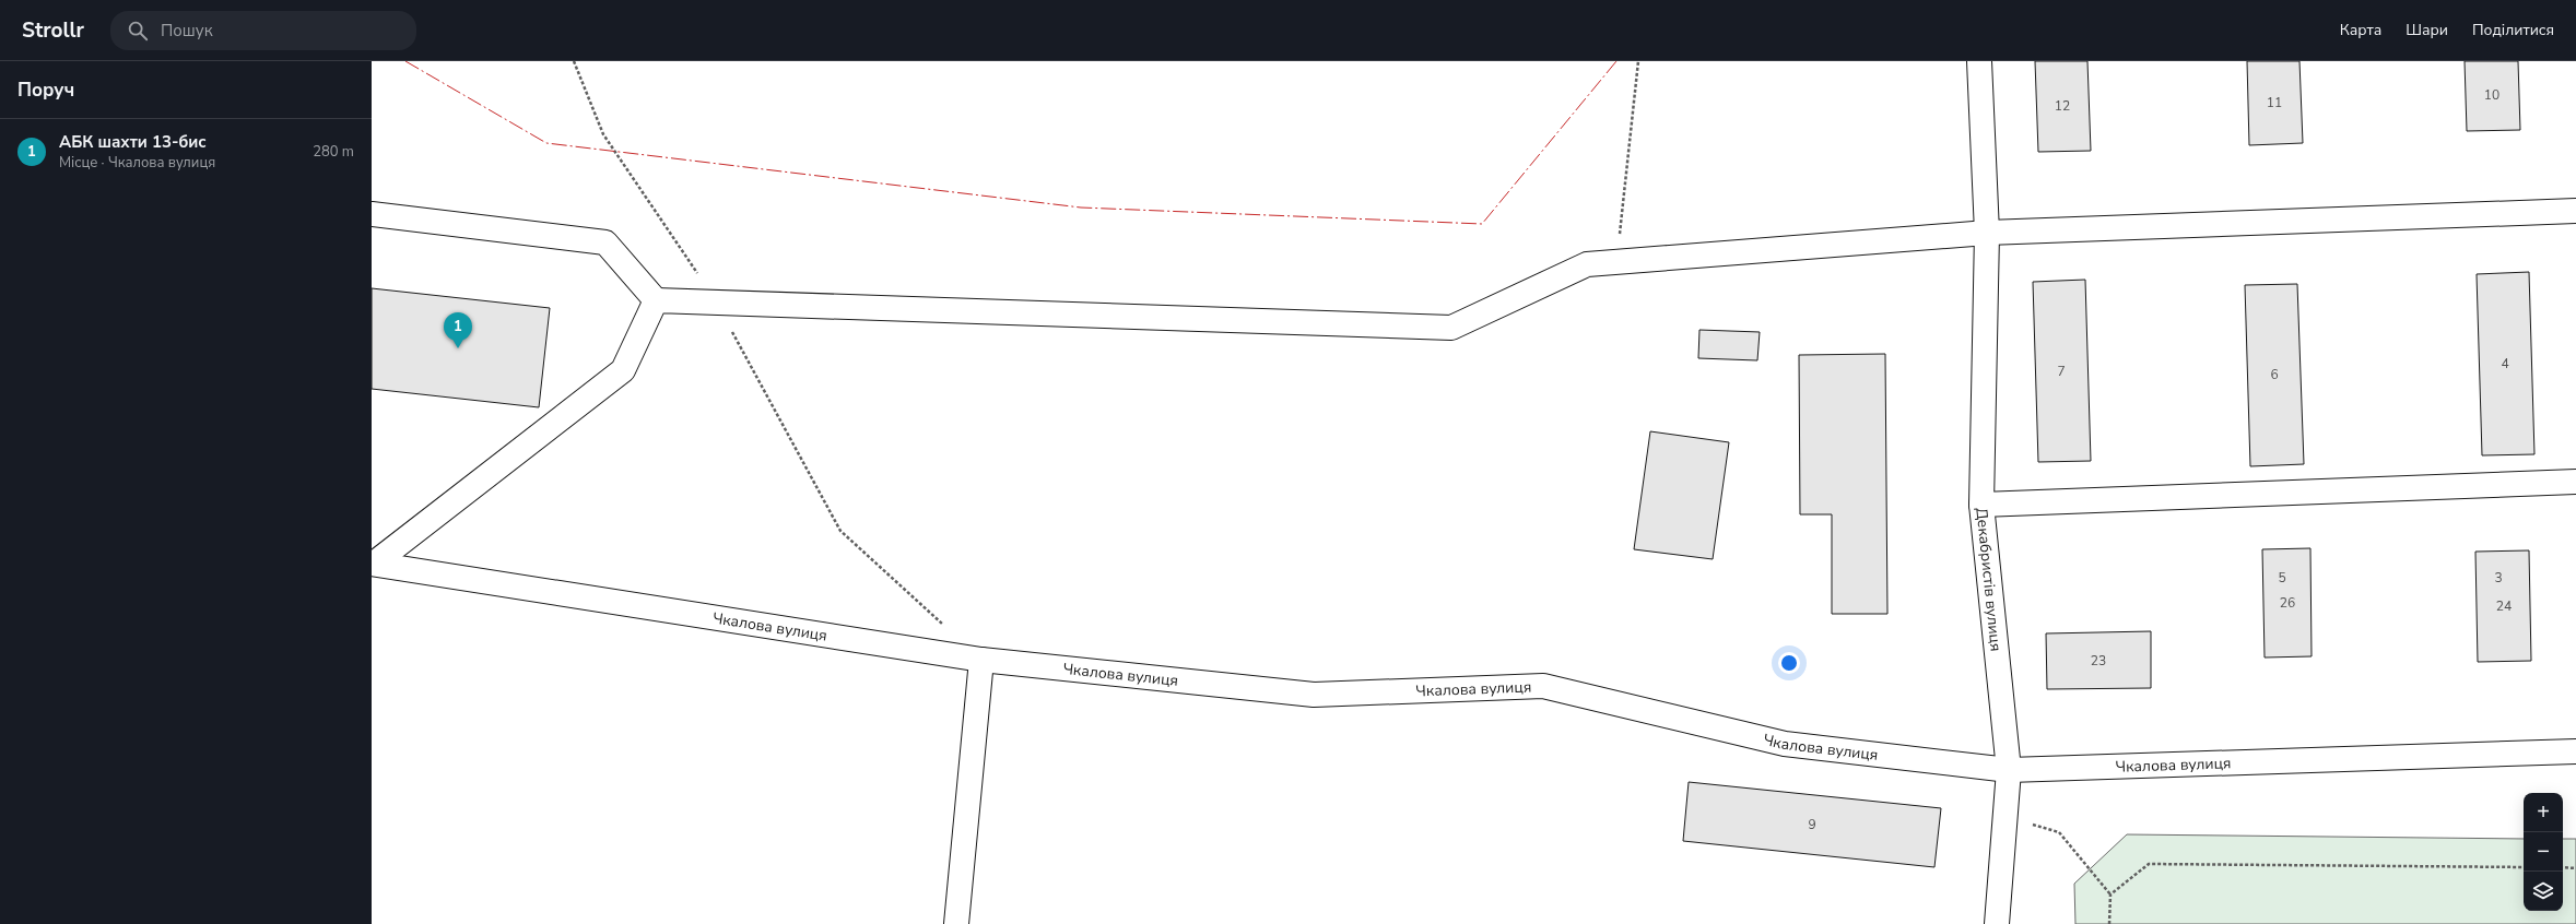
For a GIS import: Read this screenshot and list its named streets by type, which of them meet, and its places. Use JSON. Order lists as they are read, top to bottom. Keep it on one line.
{"streets":{"street":["Декабристів вулиця","Чкалова вулиця"]},"crossings":[["Декабристів вулиця","Чкалова вулиця"]],"house_numbers":["10","11","12","4","7","6","5","3","26","24","23","9"],"page":{"header":"Strollr","search":"Пошук","nav":["Карта","Шари","Поділитися"],"heading":"Поруч","list":[{"mark":"1","name":"АБК шахти 13-бис","note":"Місце · Чкалова вулиця","value":"280 m"}],"pins":"1","map_buttons":["+","−"]}}
